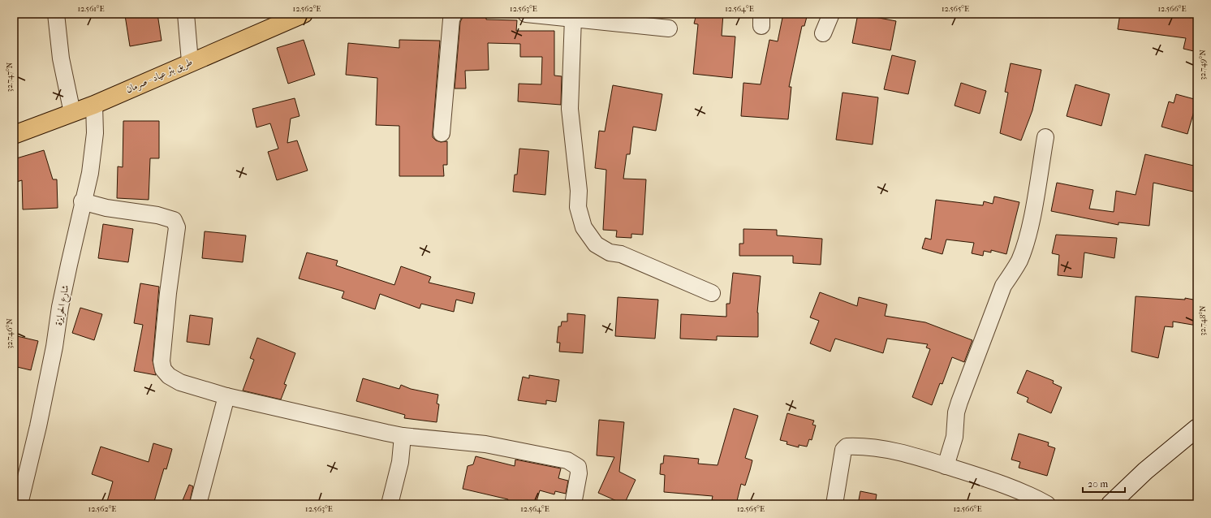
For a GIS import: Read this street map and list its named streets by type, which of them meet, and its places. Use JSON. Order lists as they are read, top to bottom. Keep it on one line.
{"streets":{"highway":["طريق بئر عياد - صرمان"],"street":["شارع الحرايزة"]},"crossings":[["طريق بئر عياد - صرمان","شارع الحرايزة"]],"scale_bar":"20 m","coordinates":["12.561°E","12.562°E","12.563°E","12.564°E","12.565°E","12.566°E","32.749°N","32.747°N","32.748°N","32.746°N"]}
